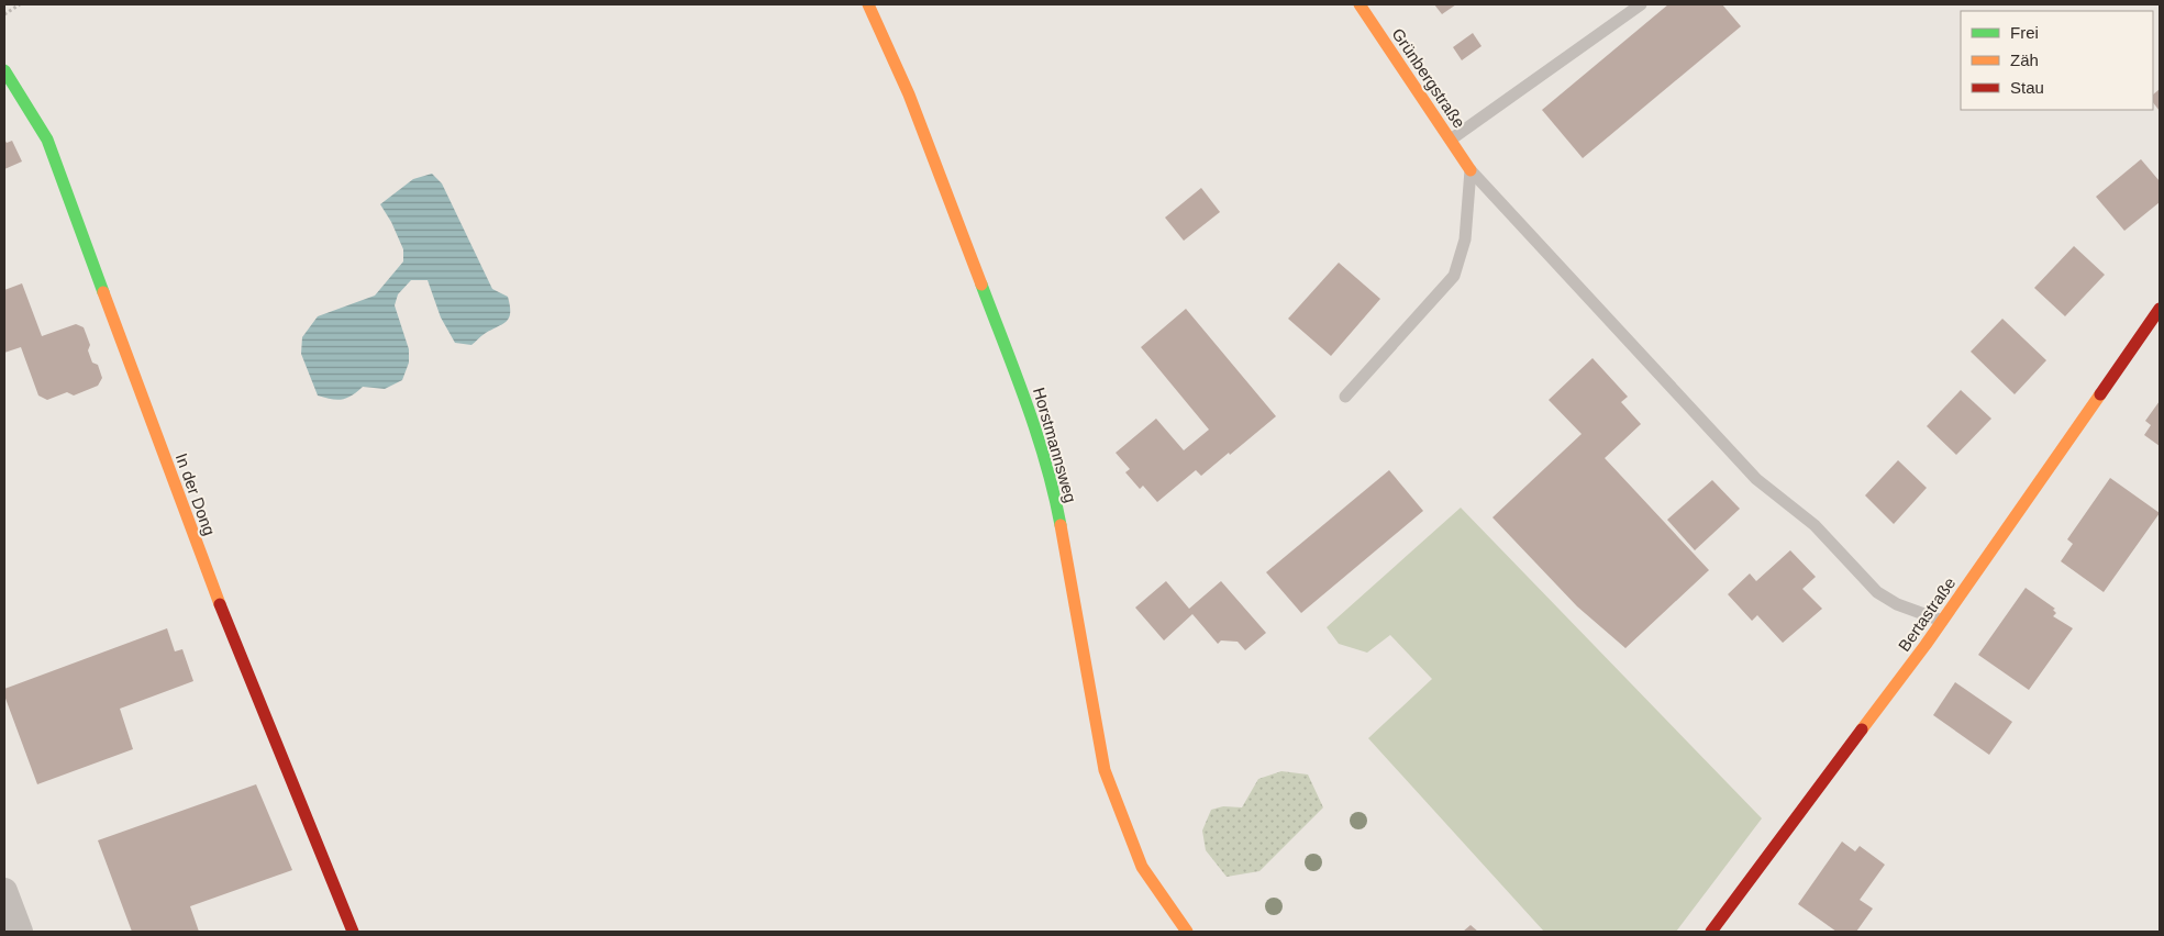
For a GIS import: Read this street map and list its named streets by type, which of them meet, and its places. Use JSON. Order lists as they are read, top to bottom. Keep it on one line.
{"streets":{"street":["Grünbergstraße","Horstmannsweg","In der Dong","Bertastraße"]},"legend":["Frei","Zäh","Stau"]}
